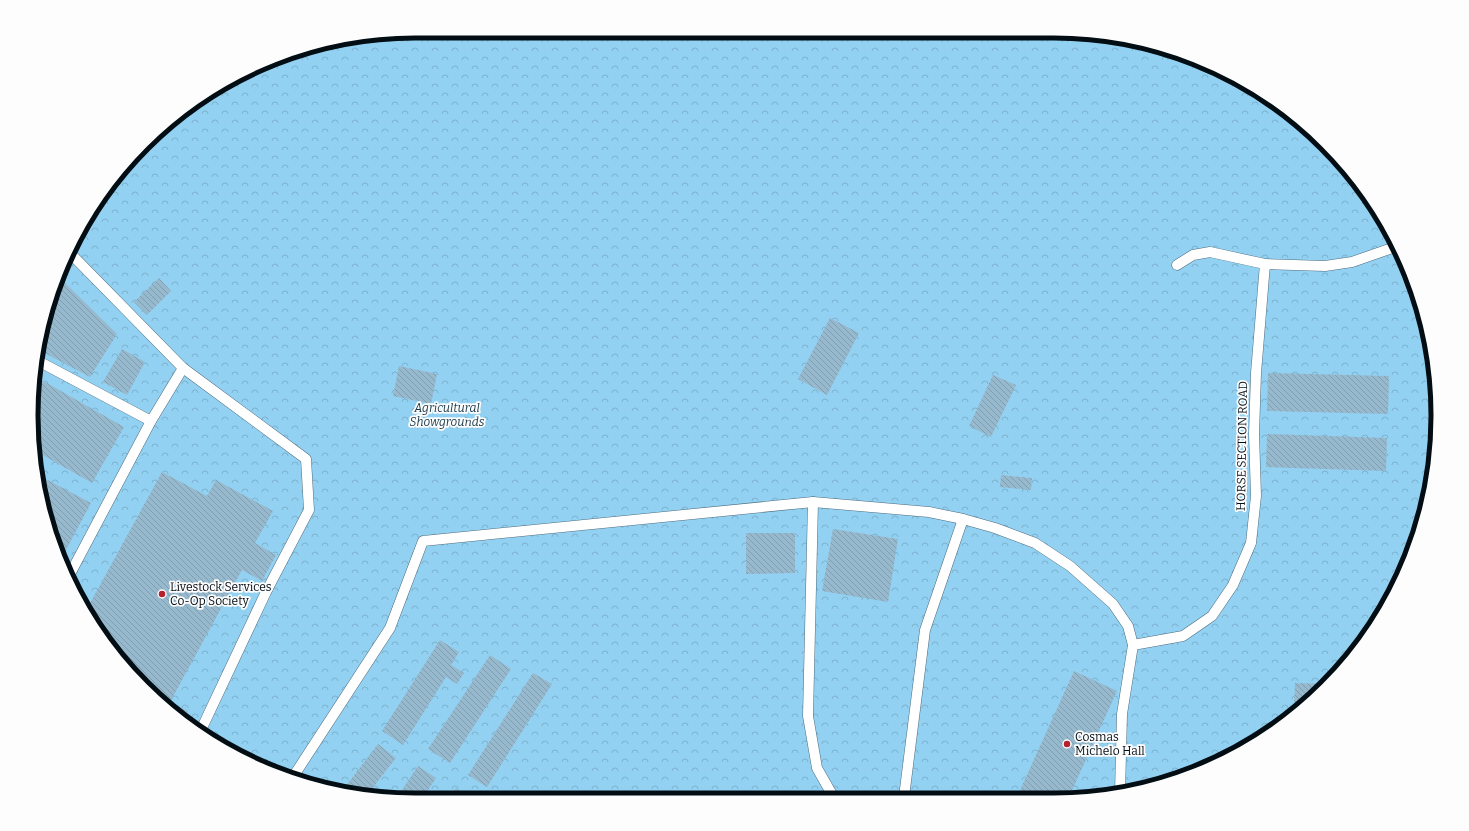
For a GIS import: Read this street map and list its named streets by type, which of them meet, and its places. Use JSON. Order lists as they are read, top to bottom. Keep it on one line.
{"streets":{"lane":["HORSE SECTION ROAD"]},"parks":["Agricultural Showgrounds"],"places":["Livestock Services Co-Op Society","Cosmas Michelo Hall"]}
